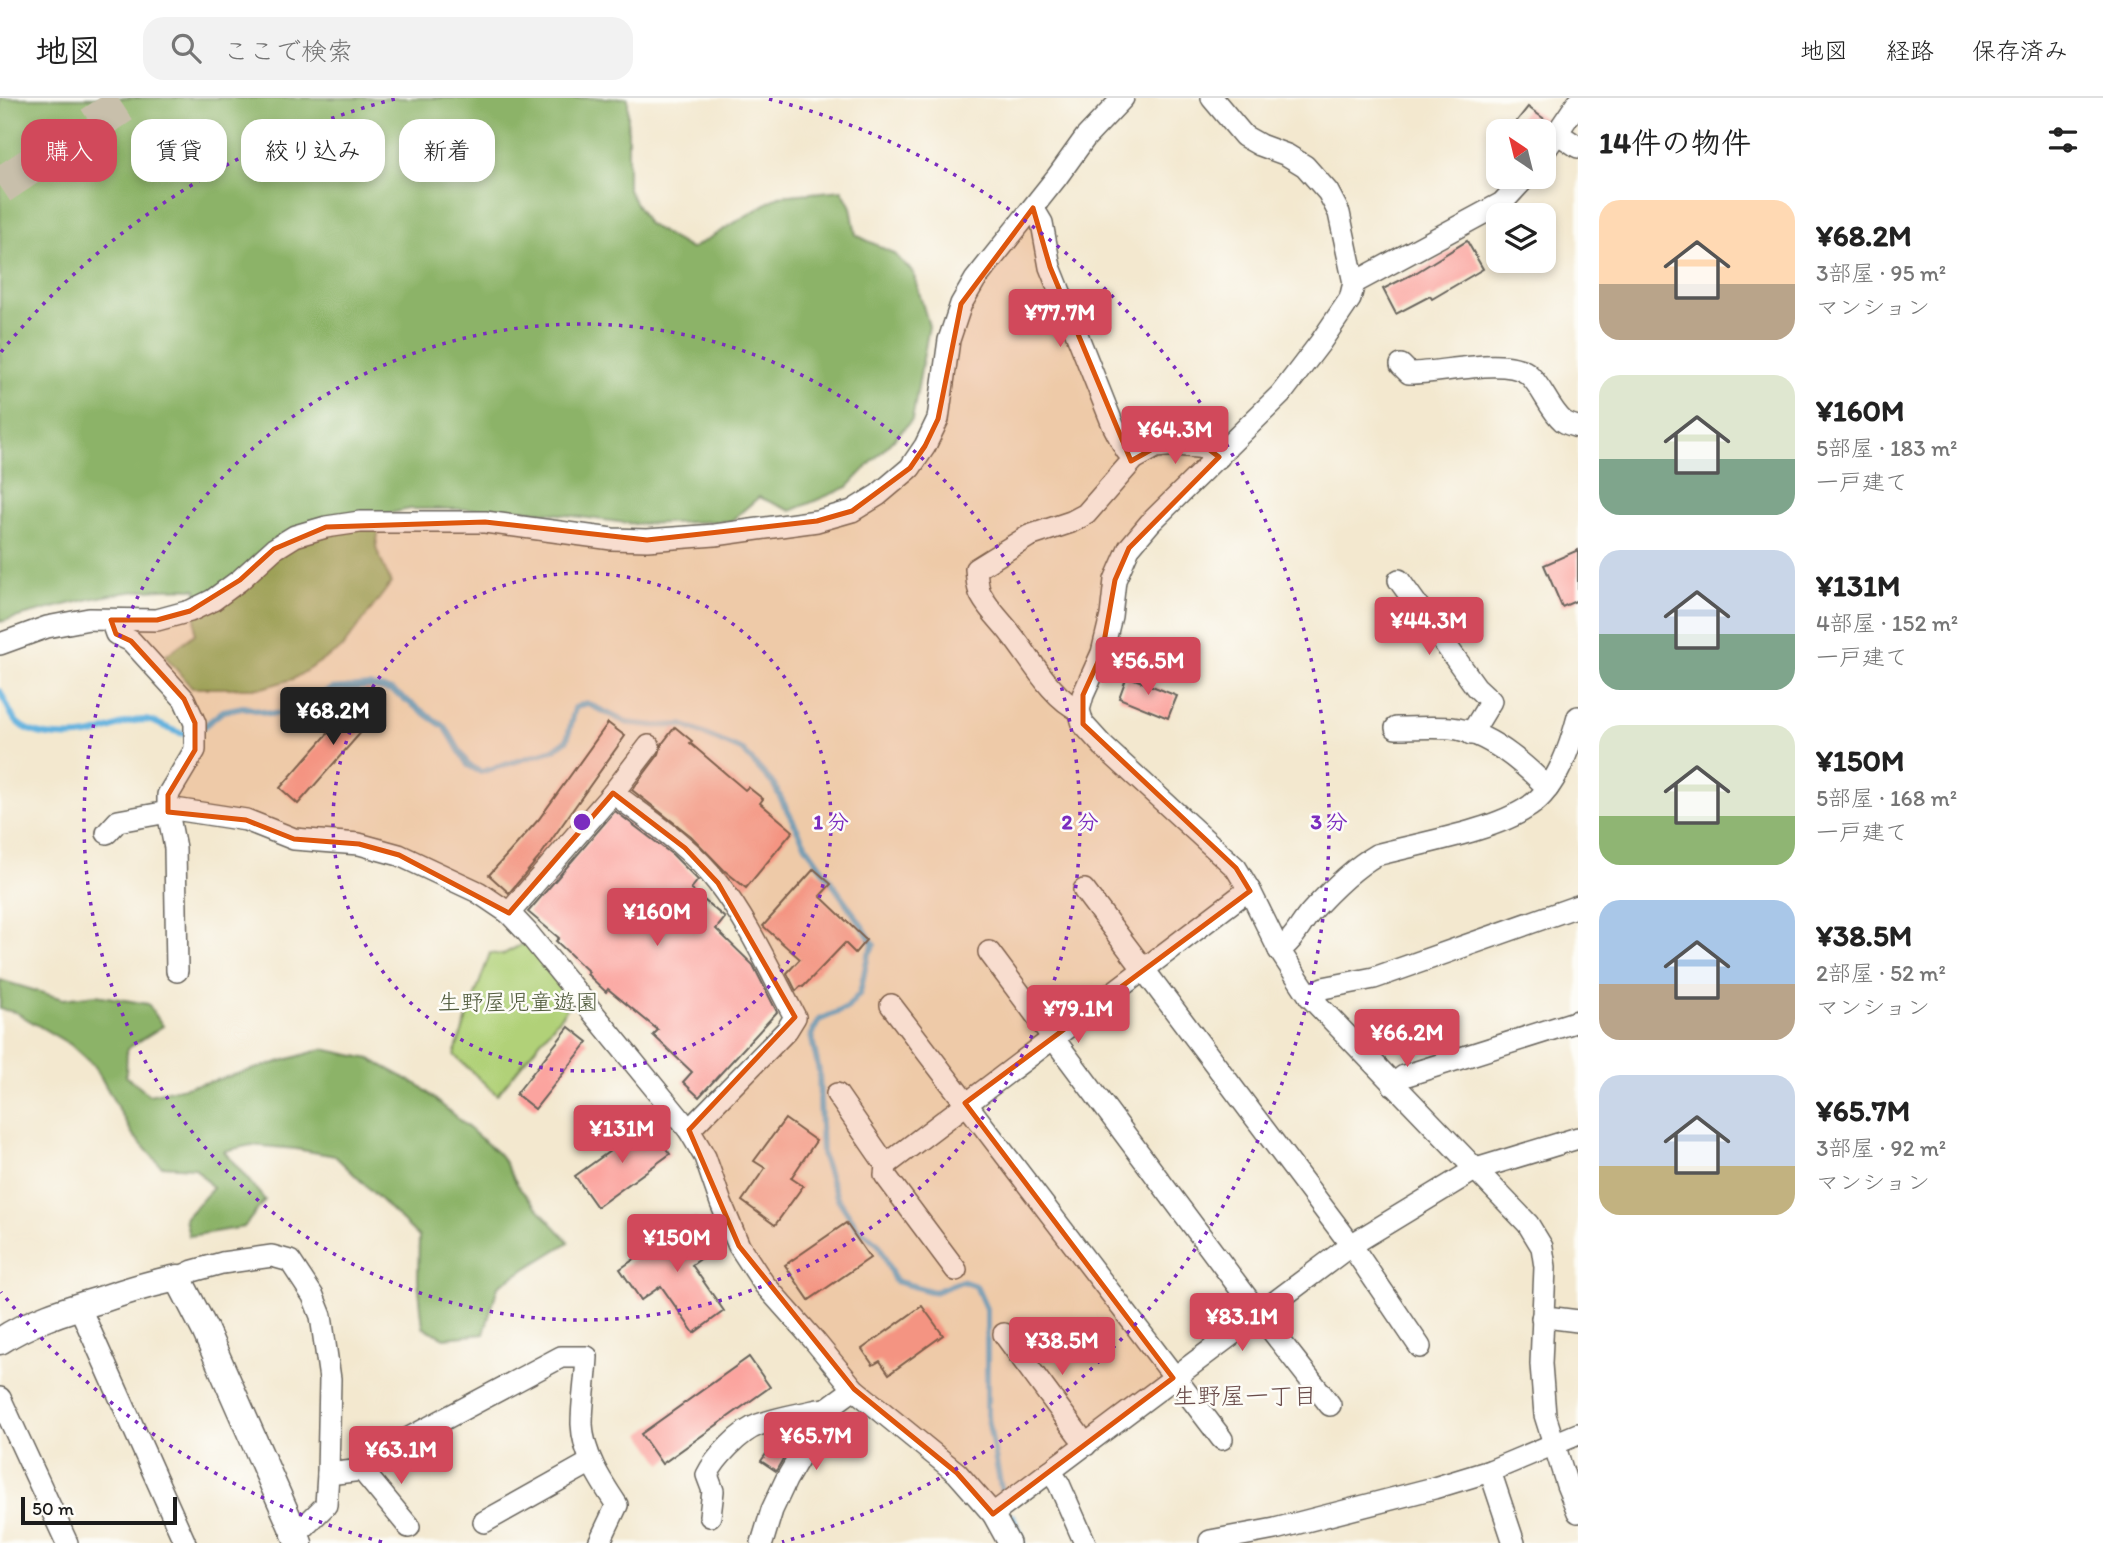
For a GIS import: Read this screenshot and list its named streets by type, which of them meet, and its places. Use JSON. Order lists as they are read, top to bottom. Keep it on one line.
{"districts":["生野屋一丁目"],"parks":["生野屋児童遊園"],"scale_bar":"50 m","north":"top left","page":{"header":"地図","search":"ここで検索","nav":["地図","経路","保存済み"],"heading":"14件の物件","chip":["購入","賃貸","絞り込み","新着"],"list":[{"name":"¥68.2M","note":"3部屋 · 95 m² · マンション"},{"name":"¥160M","note":"5部屋 · 183 m² · 一戸建て"},{"name":"¥131M","note":"4部屋 · 152 m² · 一戸建て"},{"name":"¥150M","note":"5部屋 · 168 m² · 一戸建て"},{"name":"¥38.5M","note":"2部屋 · 52 m² · マンション"},{"name":"¥65.7M","note":"3部屋 · 92 m² · マンション"}],"price":["¥77.7M","¥64.3M","¥44.3M","¥56.5M","¥68.2M","¥160M","¥79.1M","¥66.2M","¥131M","¥150M","¥83.1M","¥38.5M","¥65.7M","¥63.1M"],"scale":"50 m"},"rings":["1 分","2 分","3 分"]}
